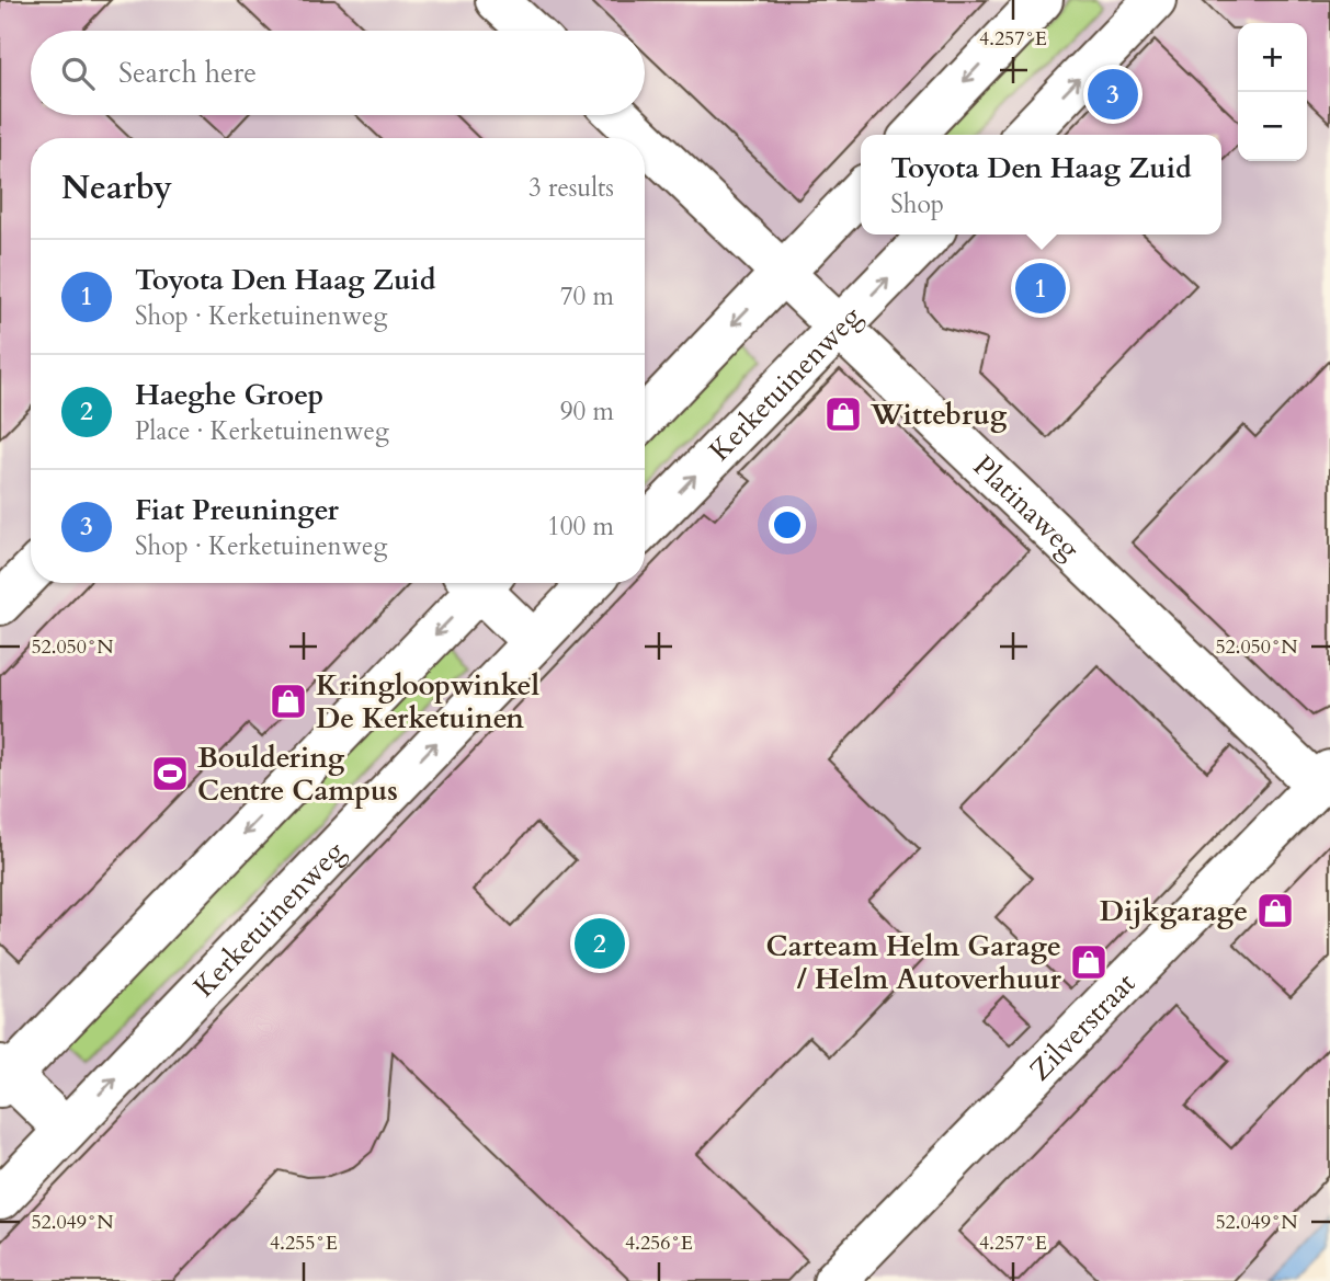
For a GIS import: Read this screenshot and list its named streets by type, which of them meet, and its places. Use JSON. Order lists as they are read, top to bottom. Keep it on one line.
{"streets":{"street":["Kerketuinenweg","Platinaweg","Zilverstraat"]},"crossings":[["Kerketuinenweg","Platinaweg"],["Platinaweg","Zilverstraat"]],"places":{"shop":["Wittebrug","Kringloopwinkel De Kerketuinen","Dijkgarage","Carteam Helm Garage / Helm Autoverhuur"],"sports":["Bouldering Centre Campus"]},"page":{"map_buttons":["+","−"],"search":"Search here","pins":["3","1","2"],"popup":["Toyota Den Haag Zuid","Shop"],"heading":["Nearby","3 results"],"list":[{"mark":"1","name":"Toyota Den Haag Zuid","note":"Shop · Kerketuinenweg","value":"70 m"},{"mark":"2","name":"Haeghe Groep","note":"Place · Kerketuinenweg","value":"90 m"},{"mark":"3","name":"Fiat Preuninger","note":"Shop · Kerketuinenweg","value":"100 m"}]},"coordinates":["4.257°E","52.050°N","52.049°N","4.255°E","4.256°E"]}
